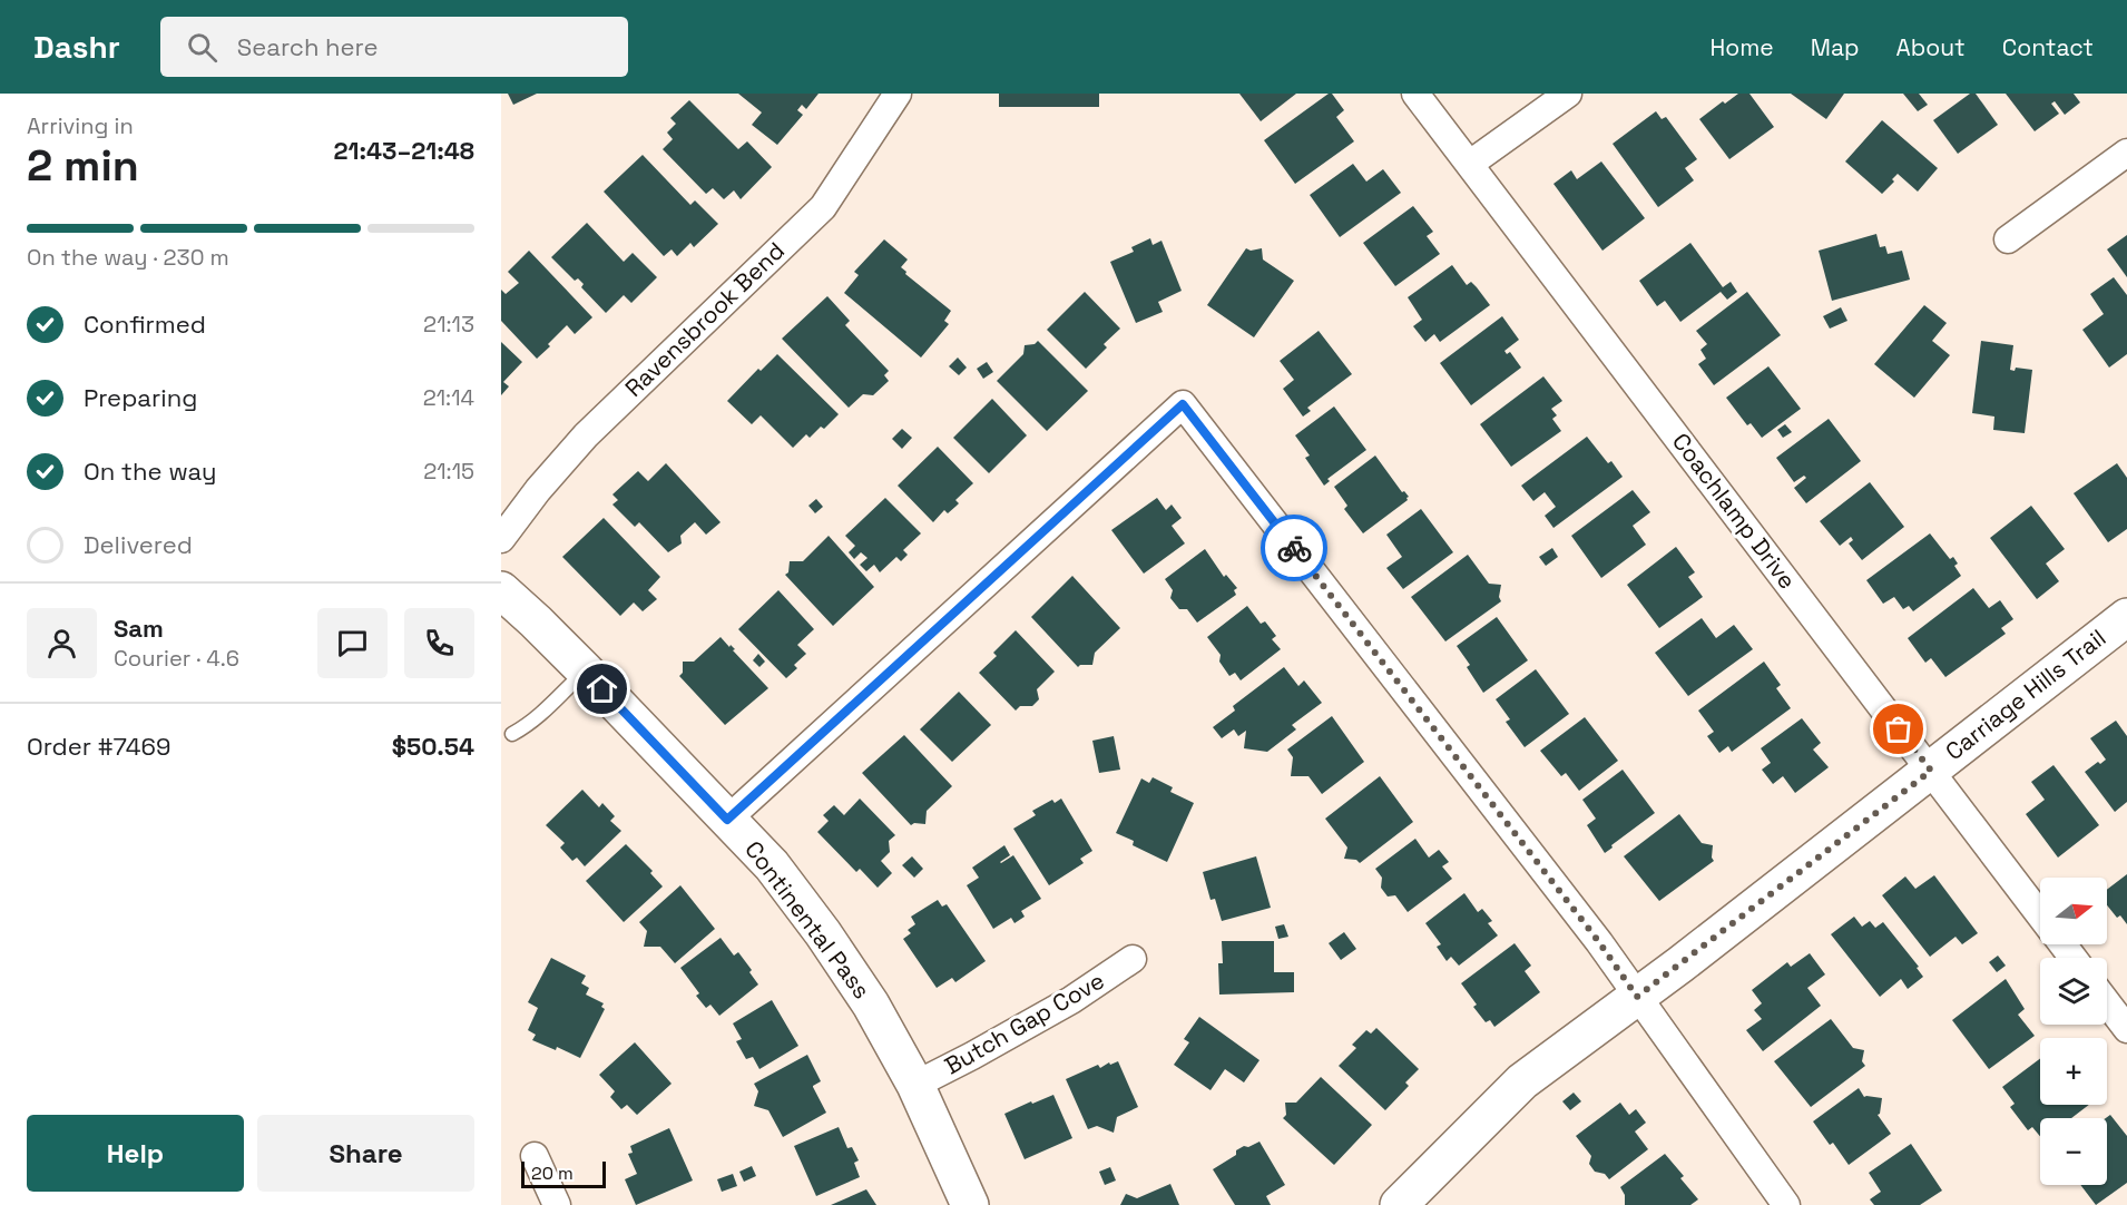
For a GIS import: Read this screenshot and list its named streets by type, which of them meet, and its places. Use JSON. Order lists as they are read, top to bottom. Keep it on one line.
{"streets":{"street":["Ravensbrook Bend","Coachlamp Drive","Carriage Hills Trail","Continental Pass","Butch Gap Cove"]},"crossings":[["Coachlamp Drive","Carriage Hills Trail"],["Continental Pass","Butch Gap Cove"]],"scale_bar":"20 m","north":"right","page":{"header":"Dashr","search":"Search here","nav":["Home","Map","About","Contact"],"heading":["2 min","Arriving in","21:43–21:48"],"panel":["Sam","Courier · 4.6","Order #7469","$50.54"],"bar":"On the way · 230 m","list":[["Confirmed","21:13"],["Preparing","21:14"],["On the way","21:15"],"Delivered"],"map_buttons":["+","−"],"buttons":["Help","Share"],"scale":"20 m"}}
